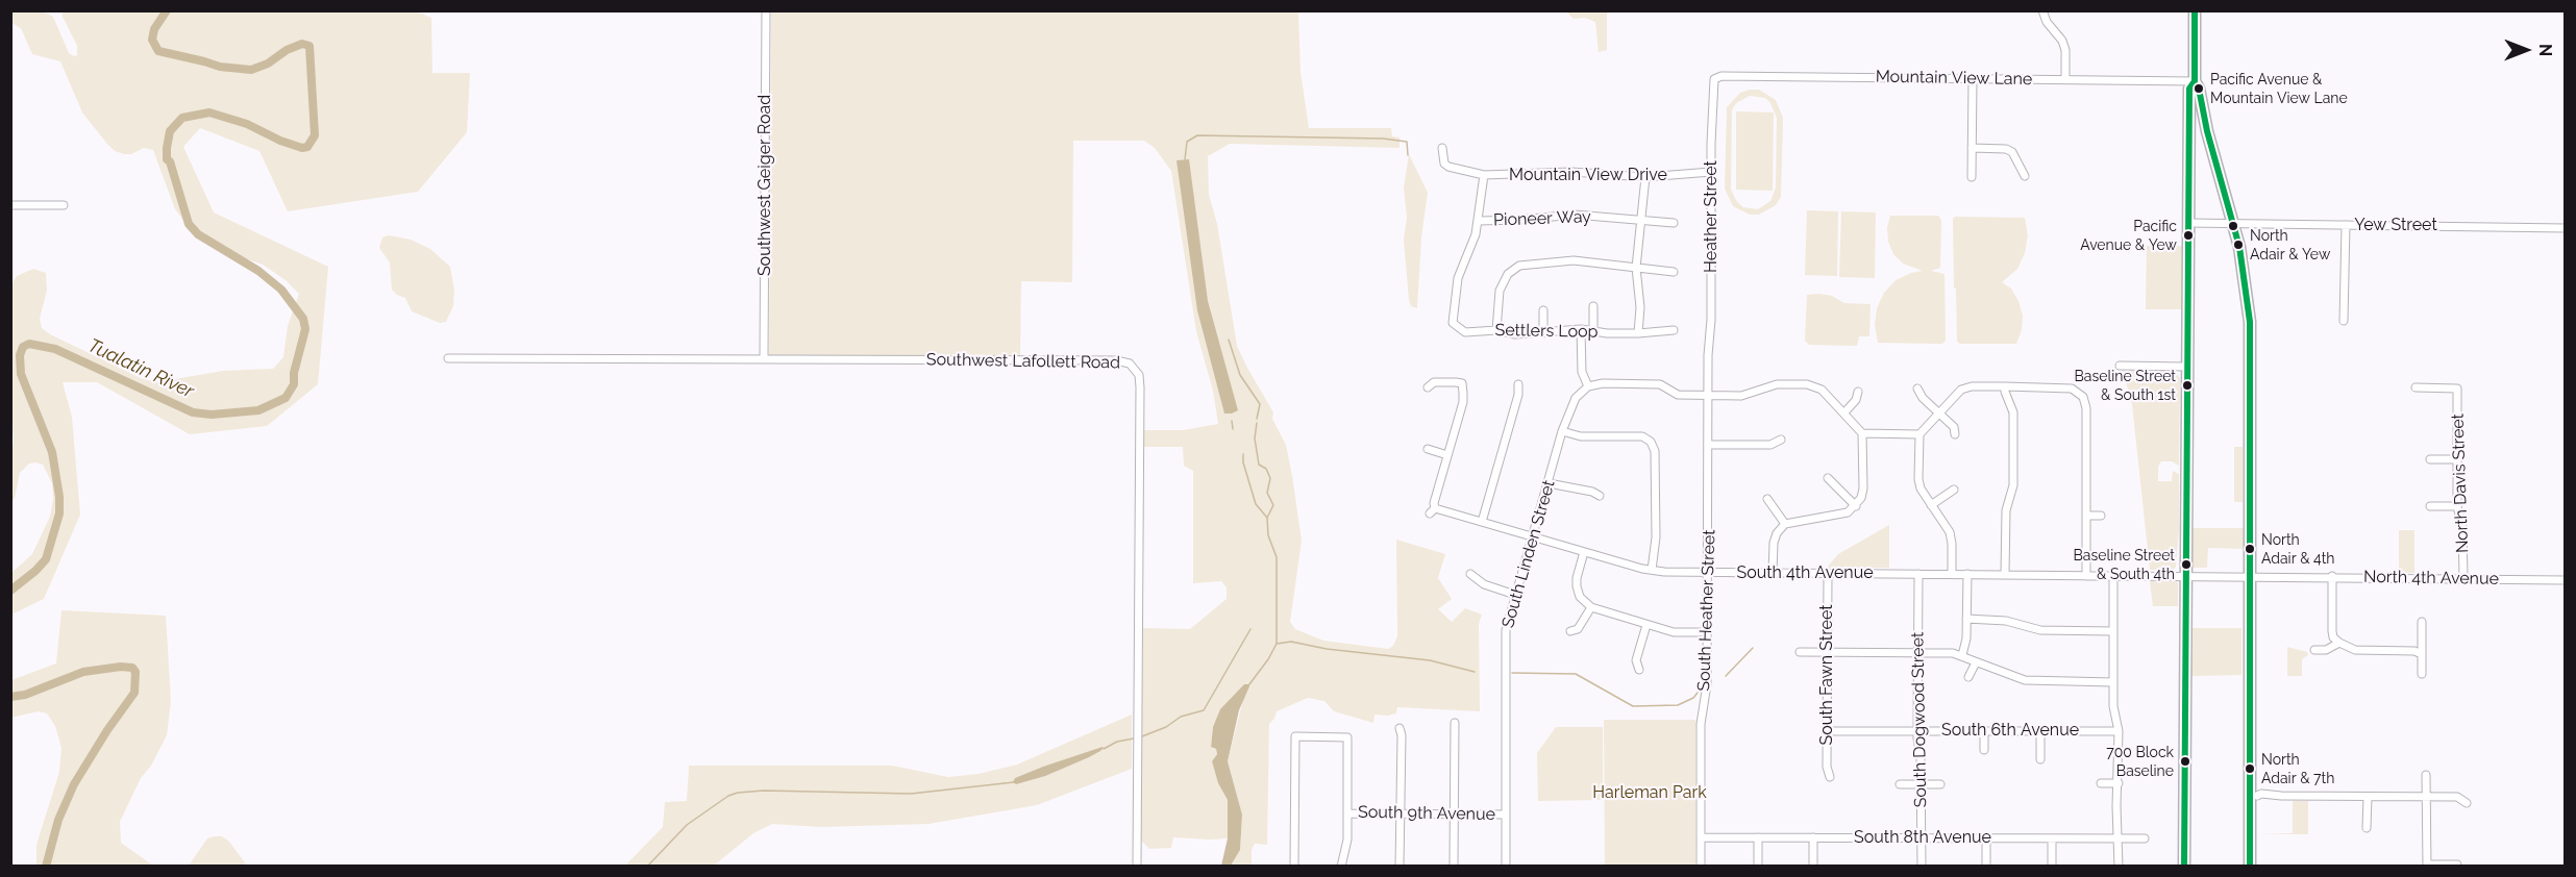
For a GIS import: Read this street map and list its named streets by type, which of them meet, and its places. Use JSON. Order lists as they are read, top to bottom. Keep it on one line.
{"streets":{"street":["Mountain View Lane","Mountain View Drive","Southwest Geiger Road","Heather Street","Pioneer Way","Yew Street","Settlers Loop","Southwest Lafollett Road","North Davis Street","South Linden Street","South 4th Avenue","North 4th Avenue","South Heather Street","South Fawn Street","South Dogwood Street","South 6th Avenue","South 9th Avenue","South 8th Avenue"]},"crossings":[["Mountain View Lane","Heather Street"],["Mountain View Drive","Heather Street"],["Mountain View Drive","Settlers Loop"],["Southwest Geiger Road","Southwest Lafollett Road"],["Heather Street","South Heather Street"],["Pioneer Way","Settlers Loop"],["North Davis Street","North 4th Avenue"],["South Linden Street","South 4th Avenue"],["South Linden Street","South 9th Avenue"],["South 4th Avenue","North 4th Avenue"],["South 4th Avenue","South Heather Street"],["South 4th Avenue","South Fawn Street"],["South 4th Avenue","South Dogwood Street"],["South Heather Street","South 8th Avenue"],["South Fawn Street","South 6th Avenue"],["South Dogwood Street","South 6th Avenue"],["South Dogwood Street","South 8th Avenue"]],"water":["Tualatin River"],"parks":["Harleman Park"],"places":["Pacific Avenue & Mountain View Lane","Pacific Avenue & Yew","North Adair & Yew","Baseline Street & South 1st","North Adair & 4th","Baseline Street & South 4th","700 Block Baseline","North Adair & 7th"],"north":"right"}
